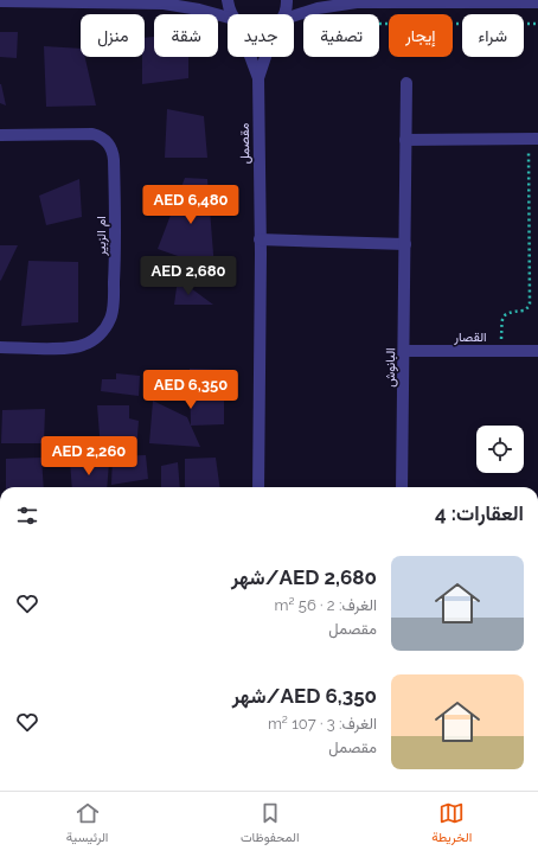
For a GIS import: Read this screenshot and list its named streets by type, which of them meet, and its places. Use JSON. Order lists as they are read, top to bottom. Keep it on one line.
{"streets":{"street":["مقصمل","ام الزبير","القصار","البانوش"]},"crossings":[["القصار","البانوش"]],"page":{"chip":["شراء","إيجار","تصفية","جديد","شقة","منزل"],"price":["AED 6,480","AED 2,680","AED 6,350","AED 2,260"],"heading":"العقارات: 4","list":[{"name":"AED 2,680/شهر","note":"الغرف: 2 · 56 m² · مقصمل"},{"name":"AED 6,350/شهر","note":"الغرف: 3 · 107 m² · مقصمل"}],"tabs":["الخريطة","المحفوظات","الرئيسية"]}}
